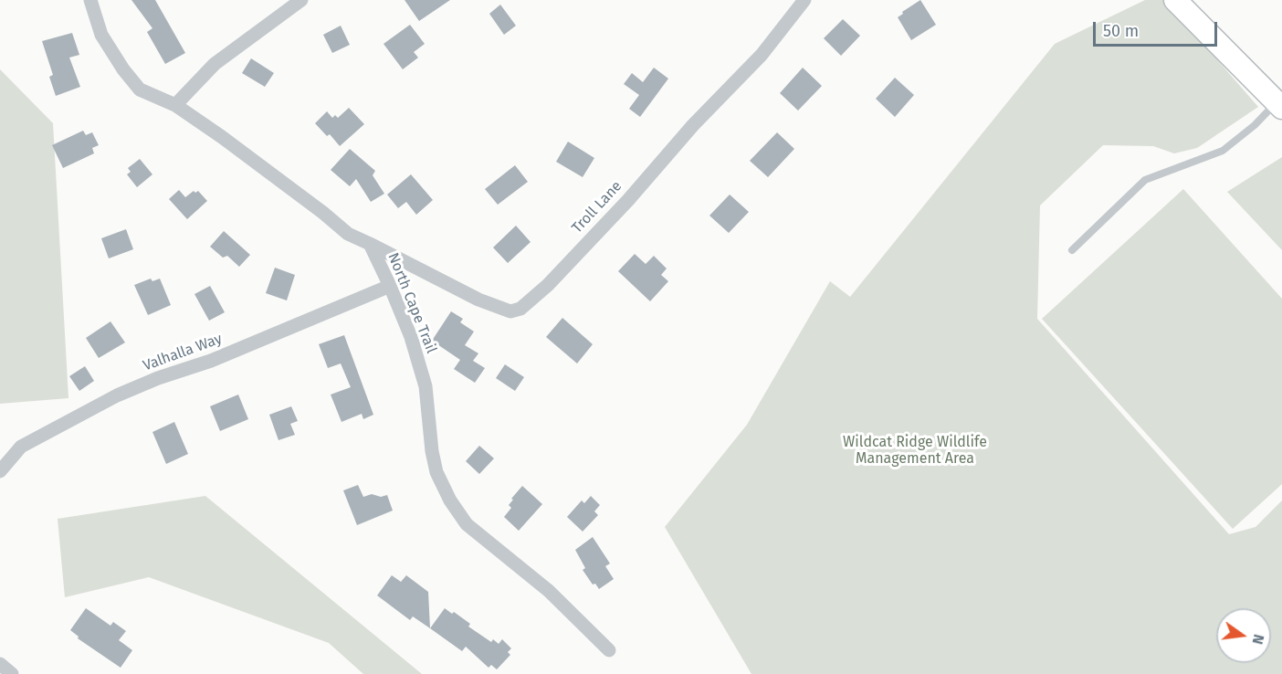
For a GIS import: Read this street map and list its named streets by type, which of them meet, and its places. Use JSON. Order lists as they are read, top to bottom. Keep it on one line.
{"streets":{"street":["Troll Lane","North Cape Trail","Valhalla Way"]},"crossings":[["Troll Lane","North Cape Trail"],["North Cape Trail","Valhalla Way"]],"parks":["Wildcat Ridge Wildlife Management Area"],"scale_bar":"50 m","north":"right"}
